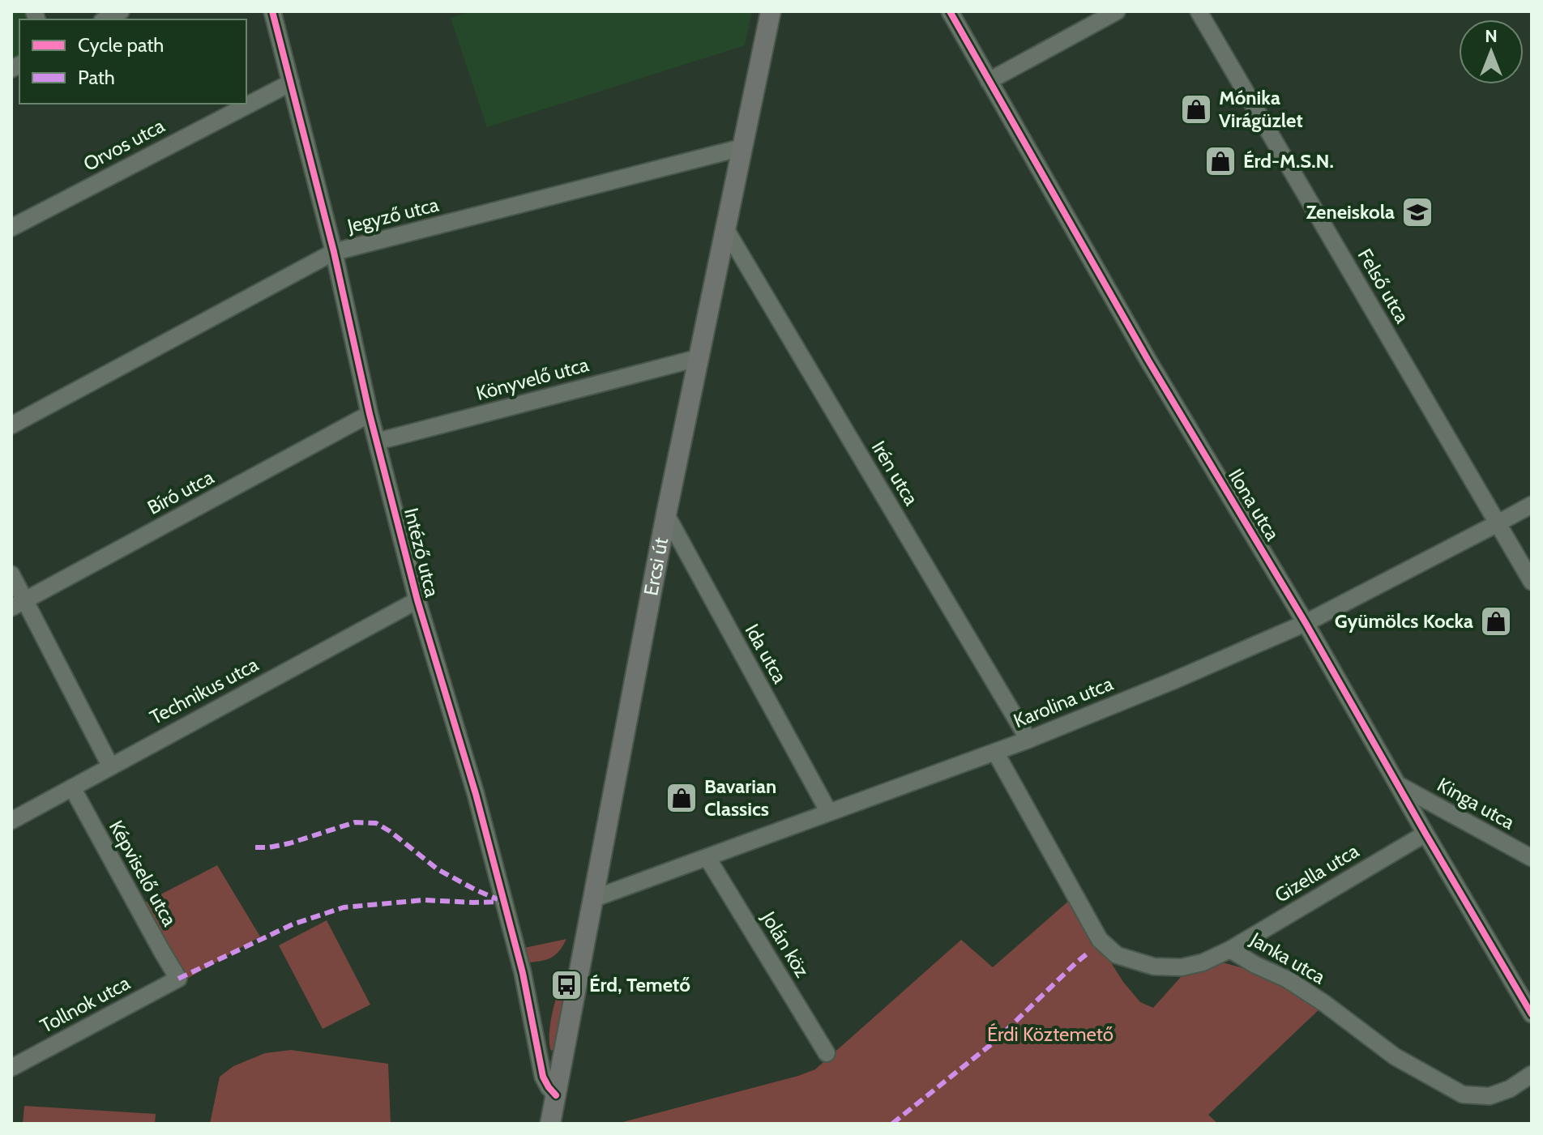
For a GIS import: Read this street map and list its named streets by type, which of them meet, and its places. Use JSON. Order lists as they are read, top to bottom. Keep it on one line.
{"streets":{"main road":["Ercsi út"],"street":["Orvos utca","Jegyző utca","Felső utca","Könyvelő utca","Irén utca","Bíró utca","Ilona utca","Intéző utca","Ida utca","Technikus utca","Karolina utca","Kinga utca","Képviselő utca","Gizella utca","Jolán köz","Janka utca","Tollnok utca"]},"crossings":[["Orvos utca","Intéző utca"],["Jegyző utca","Intéző utca"],["Jegyző utca","Ercsi út"],["Felső utca","Karolina utca"],["Könyvelő utca","Intéző utca"],["Könyvelő utca","Ercsi út"],["Irén utca","Ercsi út"],["Irén utca","Karolina utca"],["Bíró utca","Intéző utca"],["Ilona utca","Karolina utca"],["Ilona utca","Kinga utca"],["Ilona utca","Gizella utca"],["Intéző utca","Ercsi út"],["Intéző utca","Technikus utca"],["Ercsi út","Ida utca"],["Ercsi út","Karolina utca"],["Ida utca","Karolina utca"],["Technikus utca","Képviselő utca"],["Karolina utca","Jolán köz"],["Karolina utca","Janka utca"],["Képviselő utca","Tollnok utca"],["Gizella utca","Janka utca"]],"parks":["Érdi Köztemető"],"places":{"shop":["Mónika Virágüzlet","Érd-M.S.N.","Gyümölcs Kocka","Bavarian Classics"],"school or university":["Zeneiskola"],"bus stop":["Érd, Temető"]},"legend":["Cycle path","Path"],"north":"top"}
